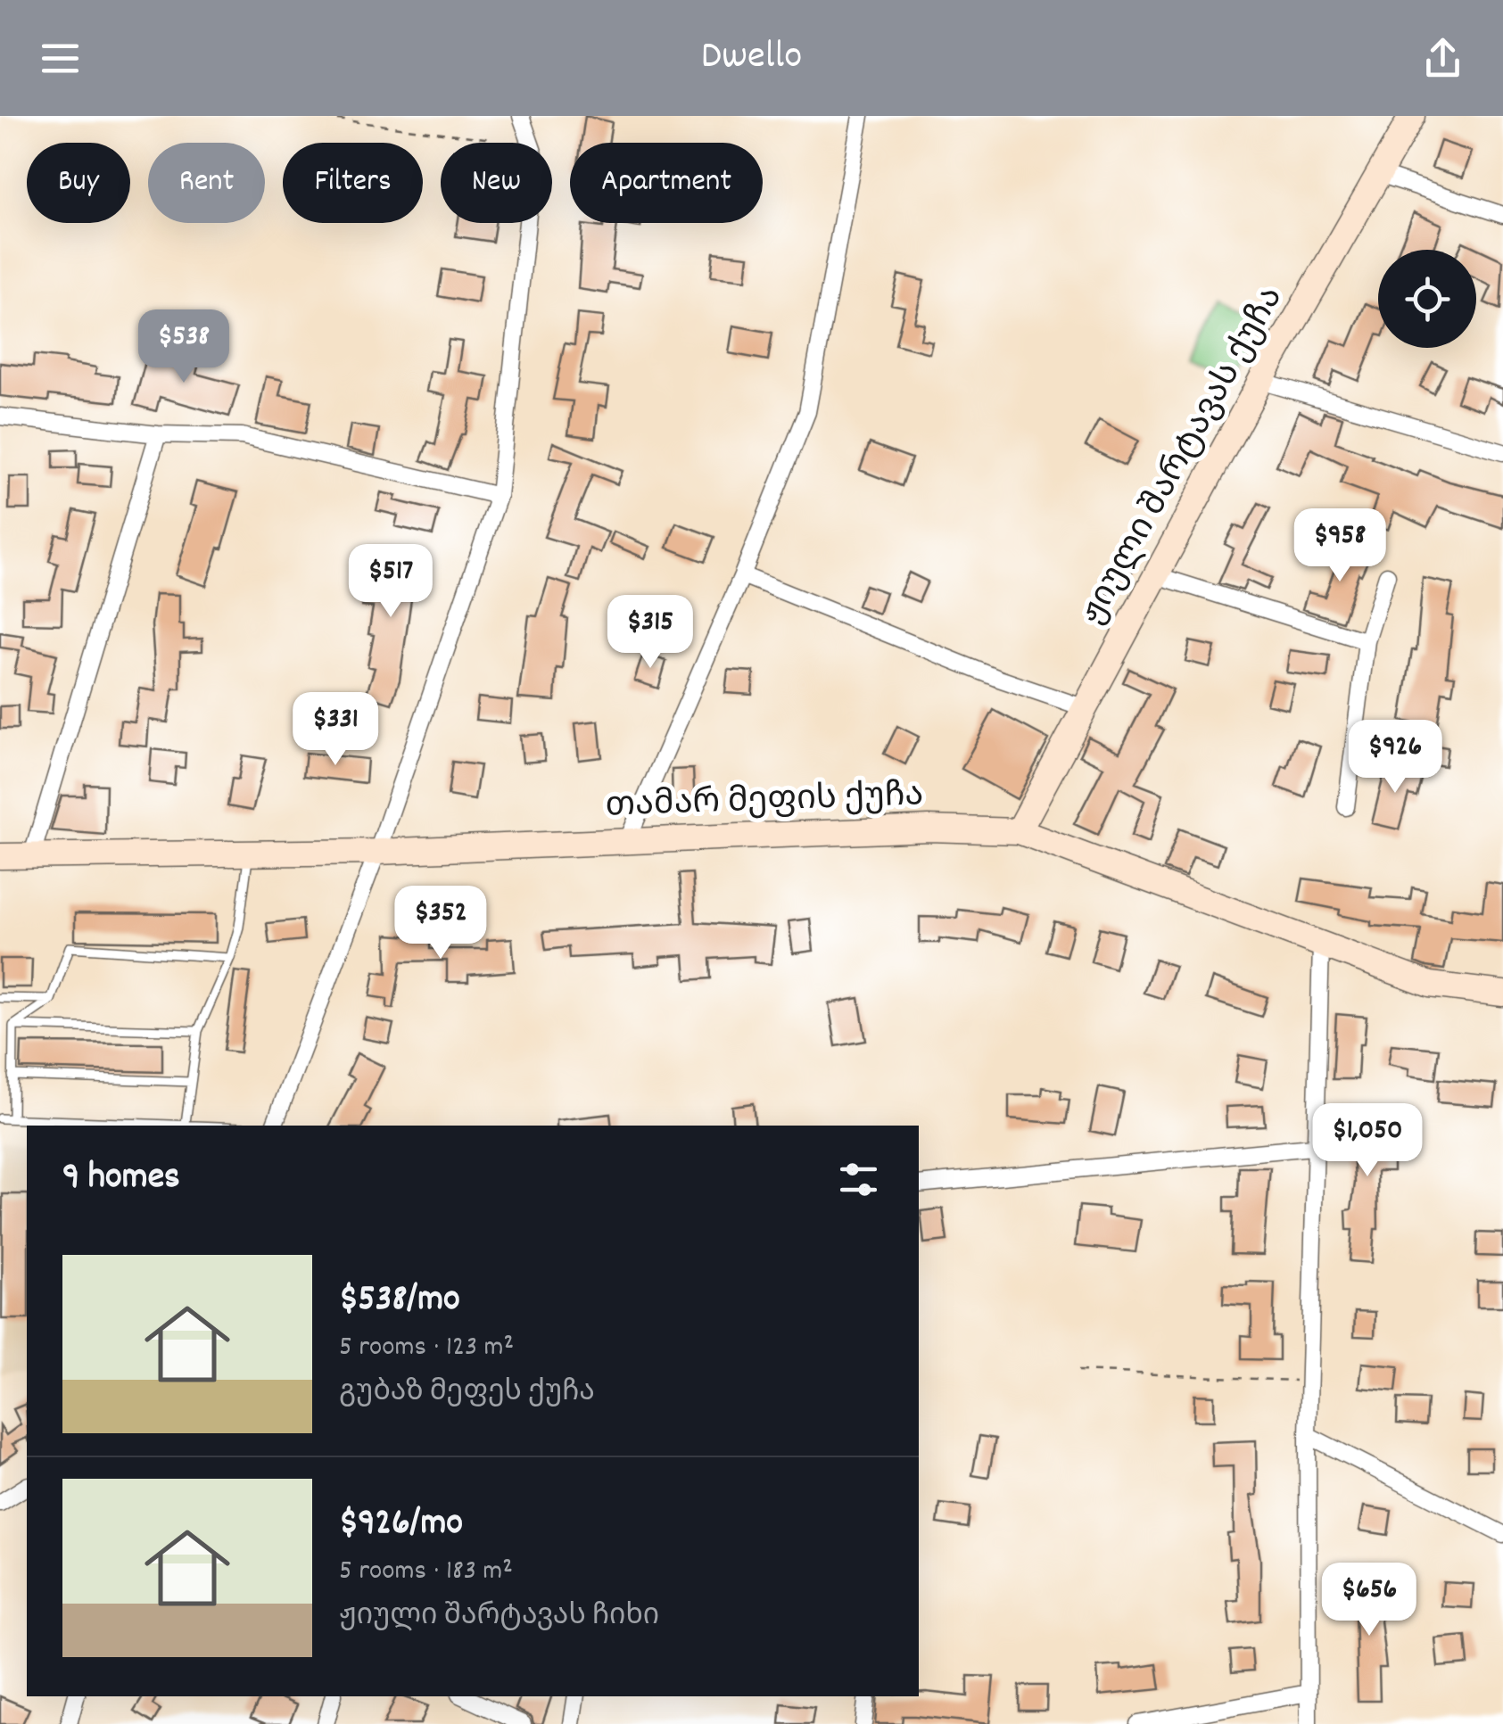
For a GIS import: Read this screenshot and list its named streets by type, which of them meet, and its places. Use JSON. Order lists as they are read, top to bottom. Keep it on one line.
{"streets":{"street":["ჟიული შარტავას ქუჩა","თამარ მეფის ქუჩა"]},"crossings":[["ჟიული შარტავას ქუჩა","თამარ მეფის ქუჩა"]],"page":{"header":"Dwello","chip":["Buy","Rent","Filters","New","Apartment"],"price":["$538","$958","$517","$315","$331","$926","$352","$1,050","$656"],"heading":"9 homes","list":[{"name":"$538/mo","note":"5 rooms · 123 m² · გუბაზ მეფეს ქუჩა"},{"name":"$926/mo","note":"5 rooms · 183 m² · ჟიული შარტავას ჩიხი"}]}}
